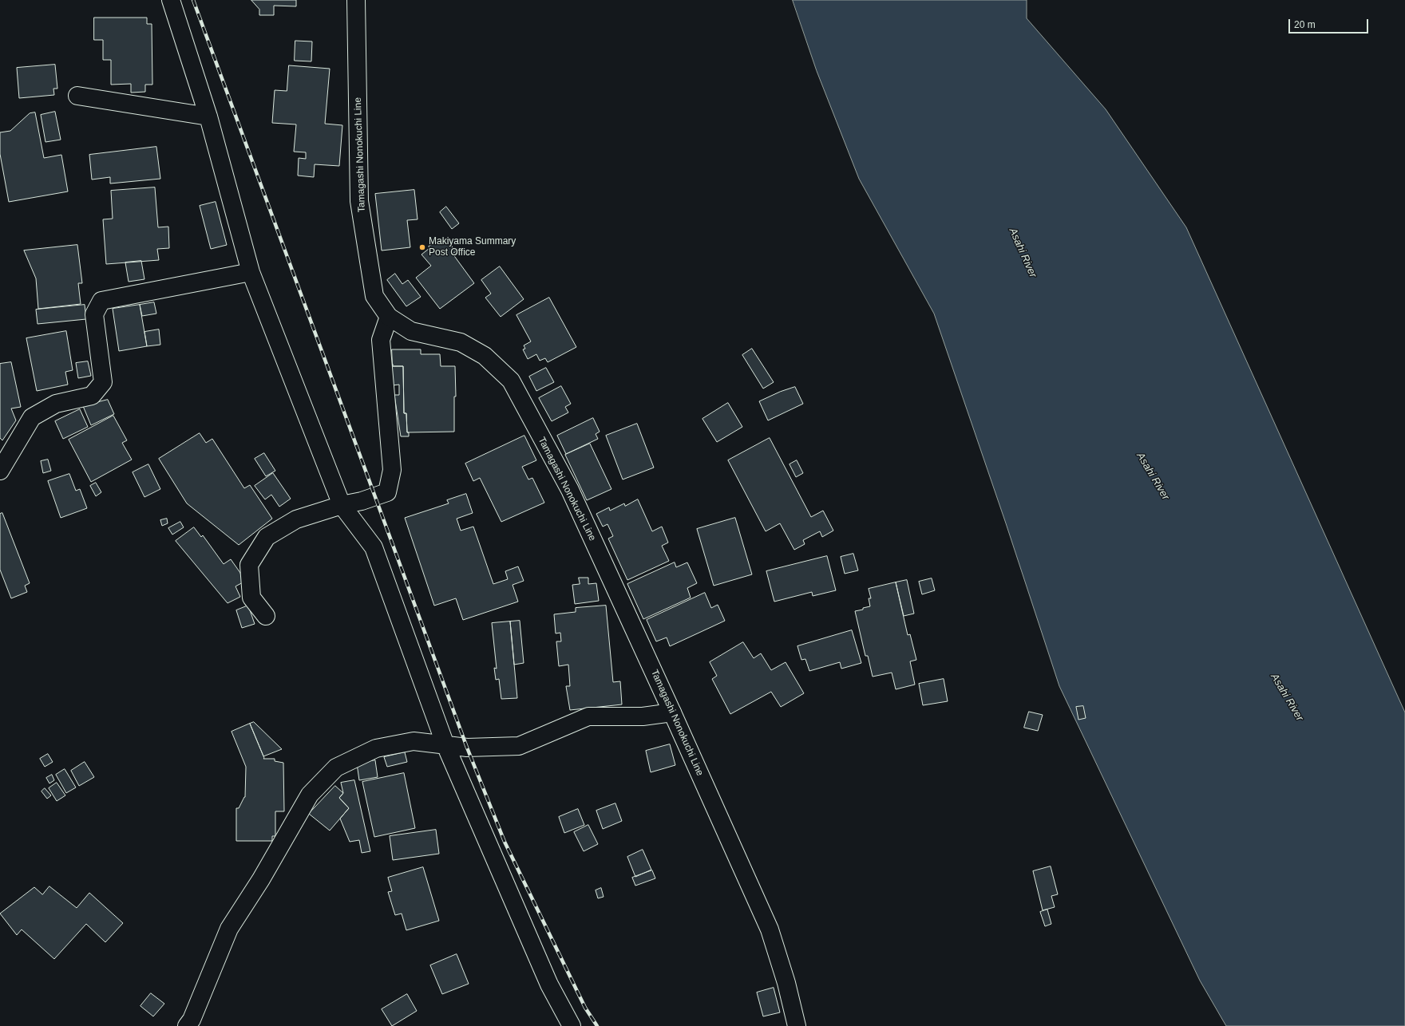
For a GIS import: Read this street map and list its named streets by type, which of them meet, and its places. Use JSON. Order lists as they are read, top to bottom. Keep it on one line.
{"streets":{"street":["Tamagashi Nonokuchi Line"]},"water":["Asahi River"],"places":["Makiyama Summary Post Office"],"scale_bar":"20 m"}
